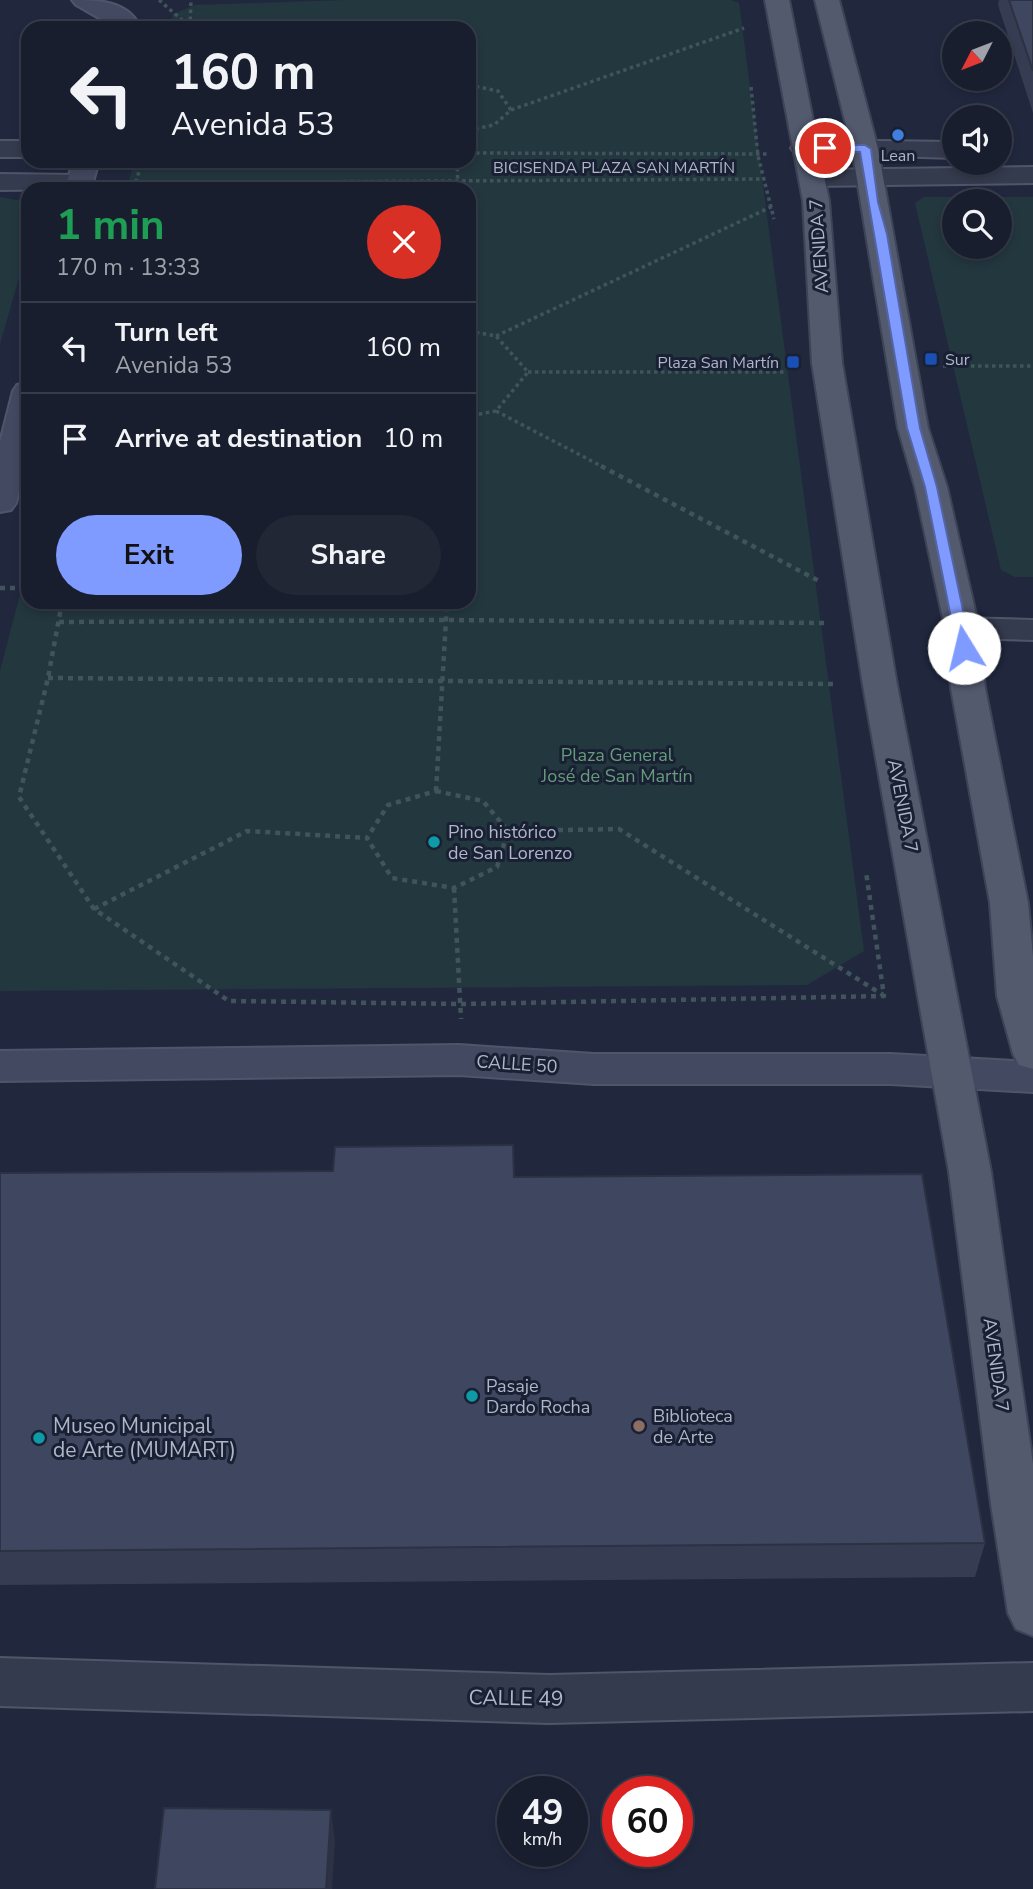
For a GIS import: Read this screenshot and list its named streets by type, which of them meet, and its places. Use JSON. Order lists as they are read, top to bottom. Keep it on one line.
{"streets":{"main road":["AVENIDA 7","CALLE 50"],"street":["CALLE 49"],"path":["BICISENDA PLAZA SAN MARTÍN"]},"crossings":[["BICISENDA PLAZA SAN MARTÍN","AVENIDA 7"],["AVENIDA 7","CALLE 50"]],"parks":["Plaza General José de San Martín"],"places":{"other":["Lean","Pino histórico de San Lorenzo","Pasaje Dardo Rocha","Biblioteca de Arte","Museo Municipal de Arte (MUMART)"],"transit":["Sur","Plaza San Martín"]},"north":"bottom left","page":{"turn":["160 m","Avenida 53"],"heading":["1 min","170 m · 13:33"],"list":[{"name":"Turn left","note":"Avenida 53","value":"160 m"},{"name":"Arrive at destination","value":"10 m"}],"buttons":["Exit","Share"],"speed":"49 km/h","limit":"60"}}
